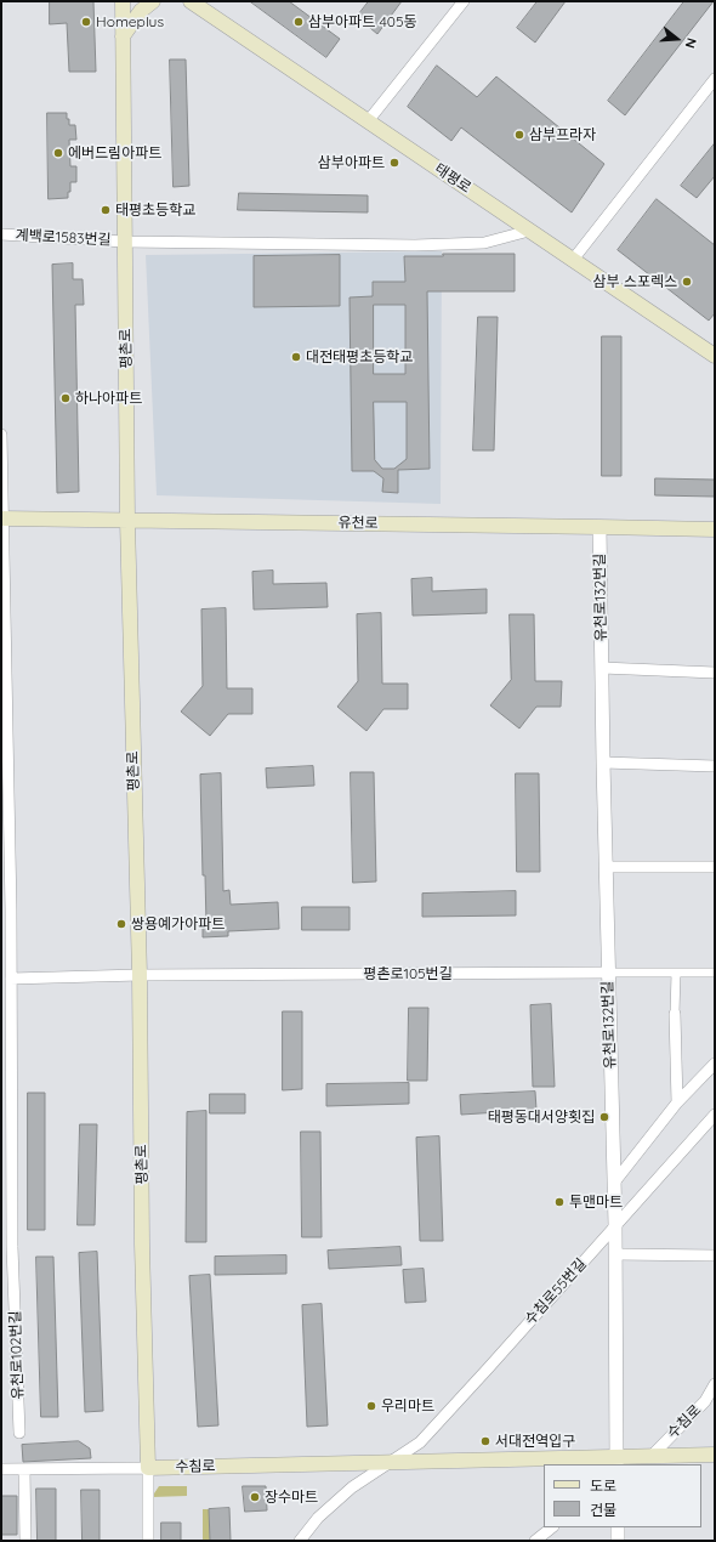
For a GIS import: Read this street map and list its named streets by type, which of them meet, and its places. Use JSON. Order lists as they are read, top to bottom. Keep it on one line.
{"streets":{"main road":["태평로","평촌로","유천로","수침로"],"street":["계백로1583번길","유천로132번길","평촌로105번길","수침로55번길","유천로102번길"]},"crossings":[["태평로","계백로1583번길"],["계백로1583번길","평촌로"],["평촌로","유천로"],["평촌로","평촌로105번길"],["평촌로","수침로"],["유천로","유천로132번길"],["유천로","유천로102번길"],["유천로132번길","평촌로105번길"],["유천로132번길","수침로55번길"],["유천로132번길","수침로"],["평촌로105번길","유천로102번길"],["수침로55번길","수침로"]],"places":["Homeplus","삼부아파트 405동","삼부프라자","에버드림아파트","삼부아파트","태평초등학교","삼부 스포렉스","대전태평초등학교","하나아파트","쌍용예가아파트","태평동대서양횟집","투맨마트","우리마트","서대전역입구","장수마트"],"legend":["도로","건물"],"north":"right"}
